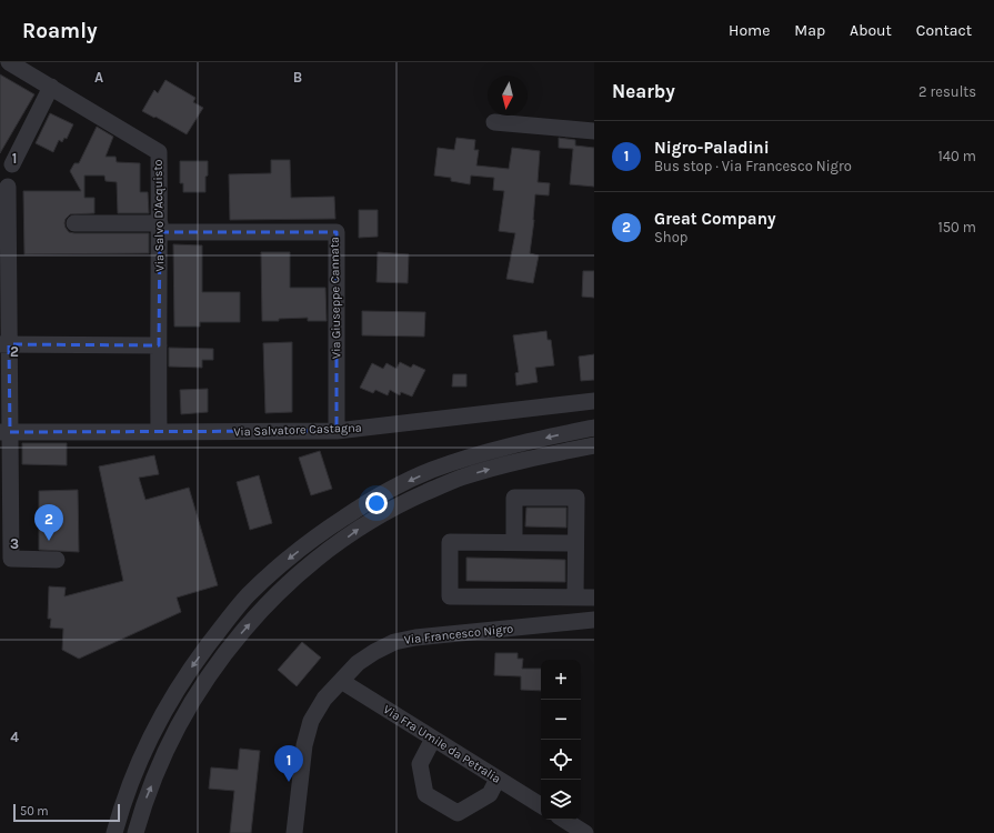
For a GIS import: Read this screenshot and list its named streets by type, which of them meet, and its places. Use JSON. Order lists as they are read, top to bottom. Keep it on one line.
{"streets":{"street":["Via Salvo D'Acquisto","Via Giuseppe Cannata","Via Salvatore Castagna","Via Francesco Nigro","Via Fra Umile da Petralia"]},"crossings":[["Via Salvo D'Acquisto","Via Giuseppe Cannata"],["Via Salvo D'Acquisto","Via Salvatore Castagna"],["Via Giuseppe Cannata","Via Salvatore Castagna"],["Via Francesco Nigro","Via Fra Umile da Petralia"]],"scale_bar":"50 m","north":"bottom","page":{"header":"Roamly","nav":["Home","Map","About","Contact"],"heading":["Nearby","2 results"],"list":[{"mark":"1","name":"Nigro-Paladini","note":"Bus stop · Via Francesco Nigro","value":"140 m"},{"mark":"2","name":"Great Company","note":"Shop","value":"150 m"}],"pins":["2","1"],"map_buttons":["+","−"],"scale":"50 m"},"grid":{"columns":["A","B"],"rows":["1","2","3","4"]}}
